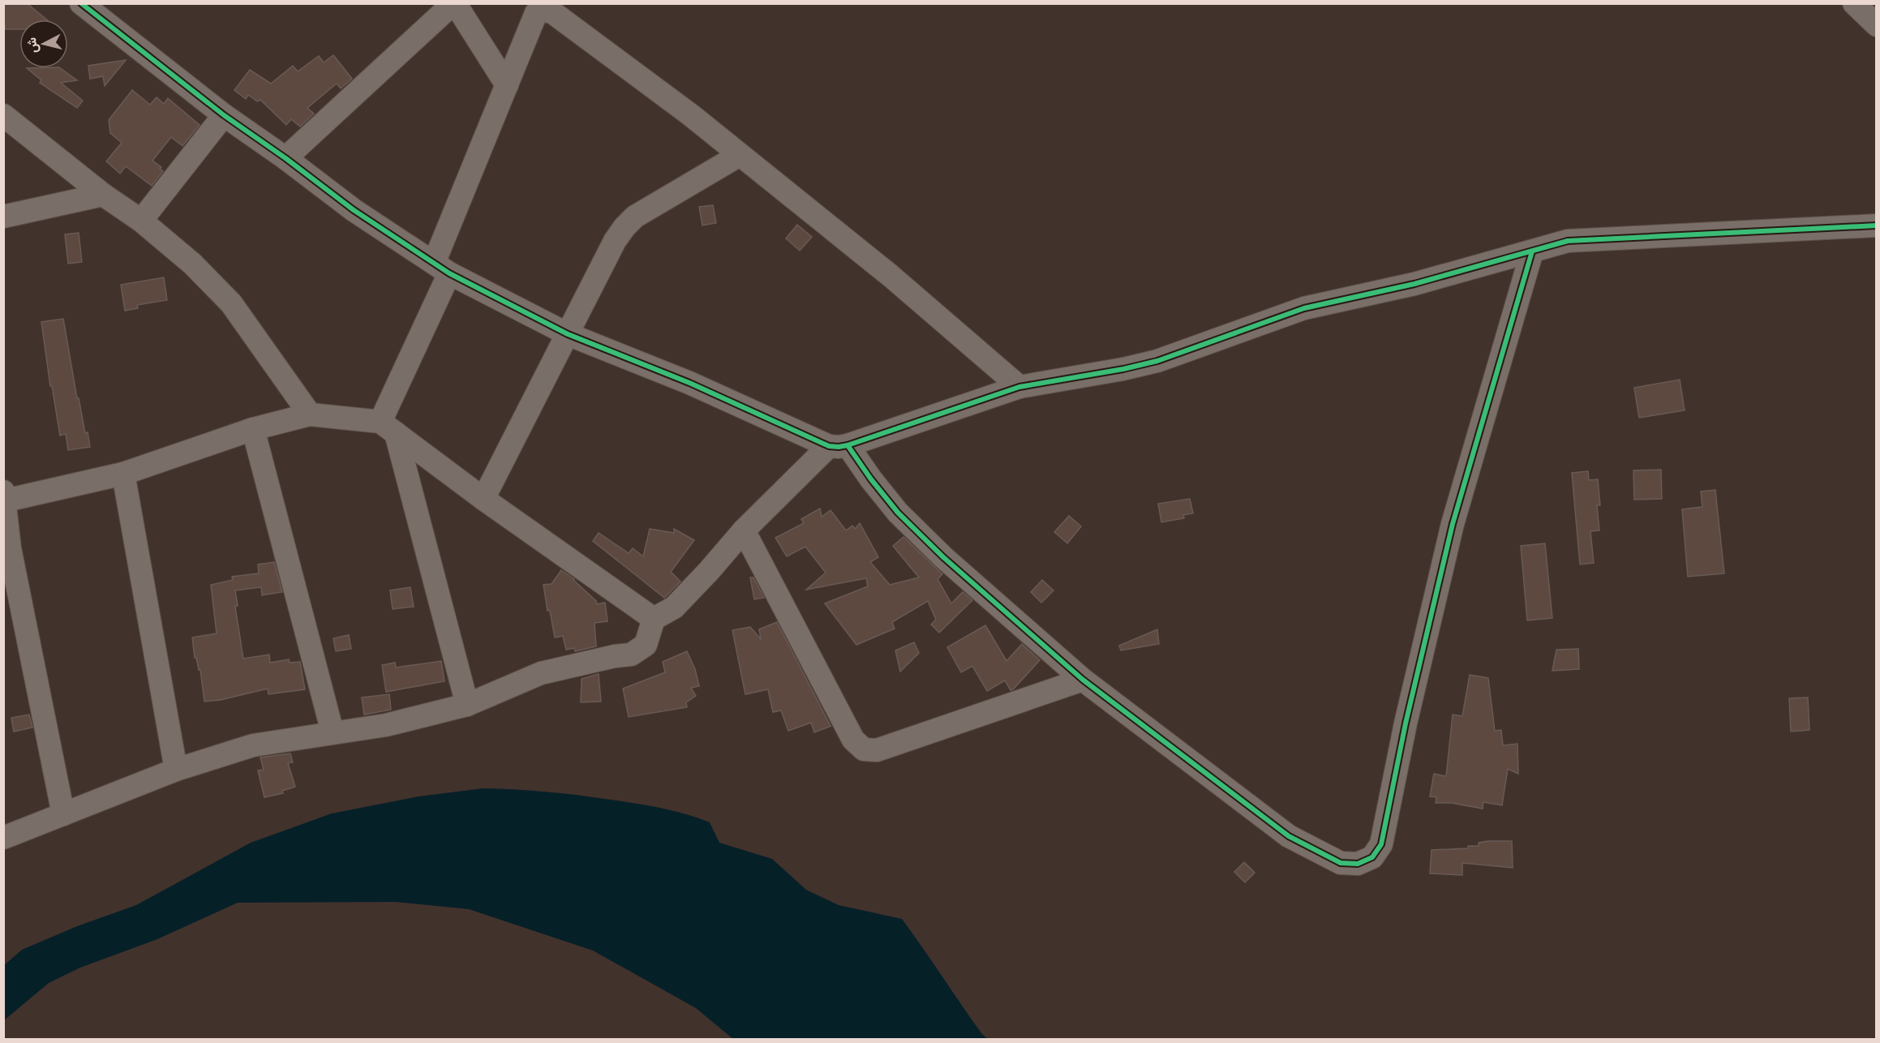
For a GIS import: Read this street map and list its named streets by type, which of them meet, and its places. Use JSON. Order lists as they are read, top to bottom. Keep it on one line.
{"north":"left"}
